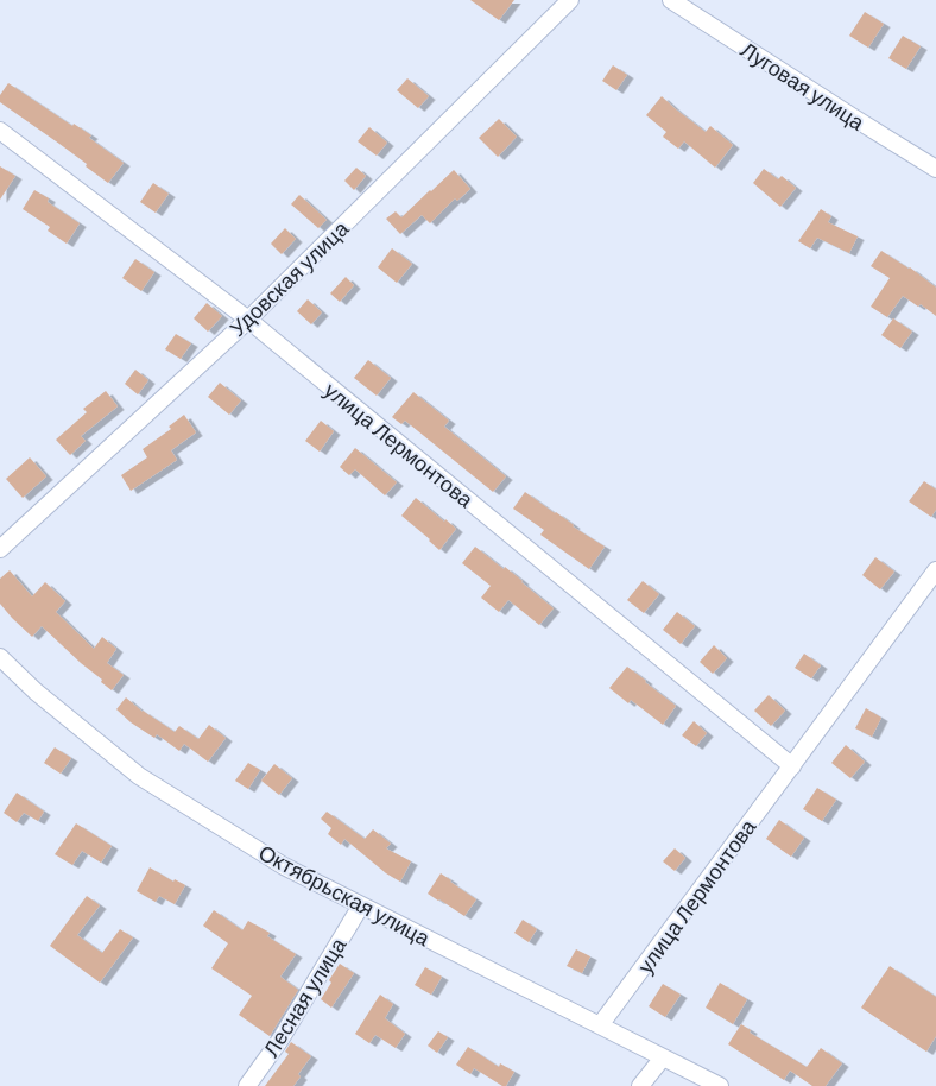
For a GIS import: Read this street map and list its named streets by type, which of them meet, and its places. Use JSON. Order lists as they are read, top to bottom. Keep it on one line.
{"streets":{"street":["Луговая улица","Удовская улица","улица Лермонтова","Октябрьская улица","Лесная улица"]},"crossings":[["Удовская улица","улица Лермонтова"],["улица Лермонтова","Октябрьская улица"],["Октябрьская улица","Лесная улица"]]}
